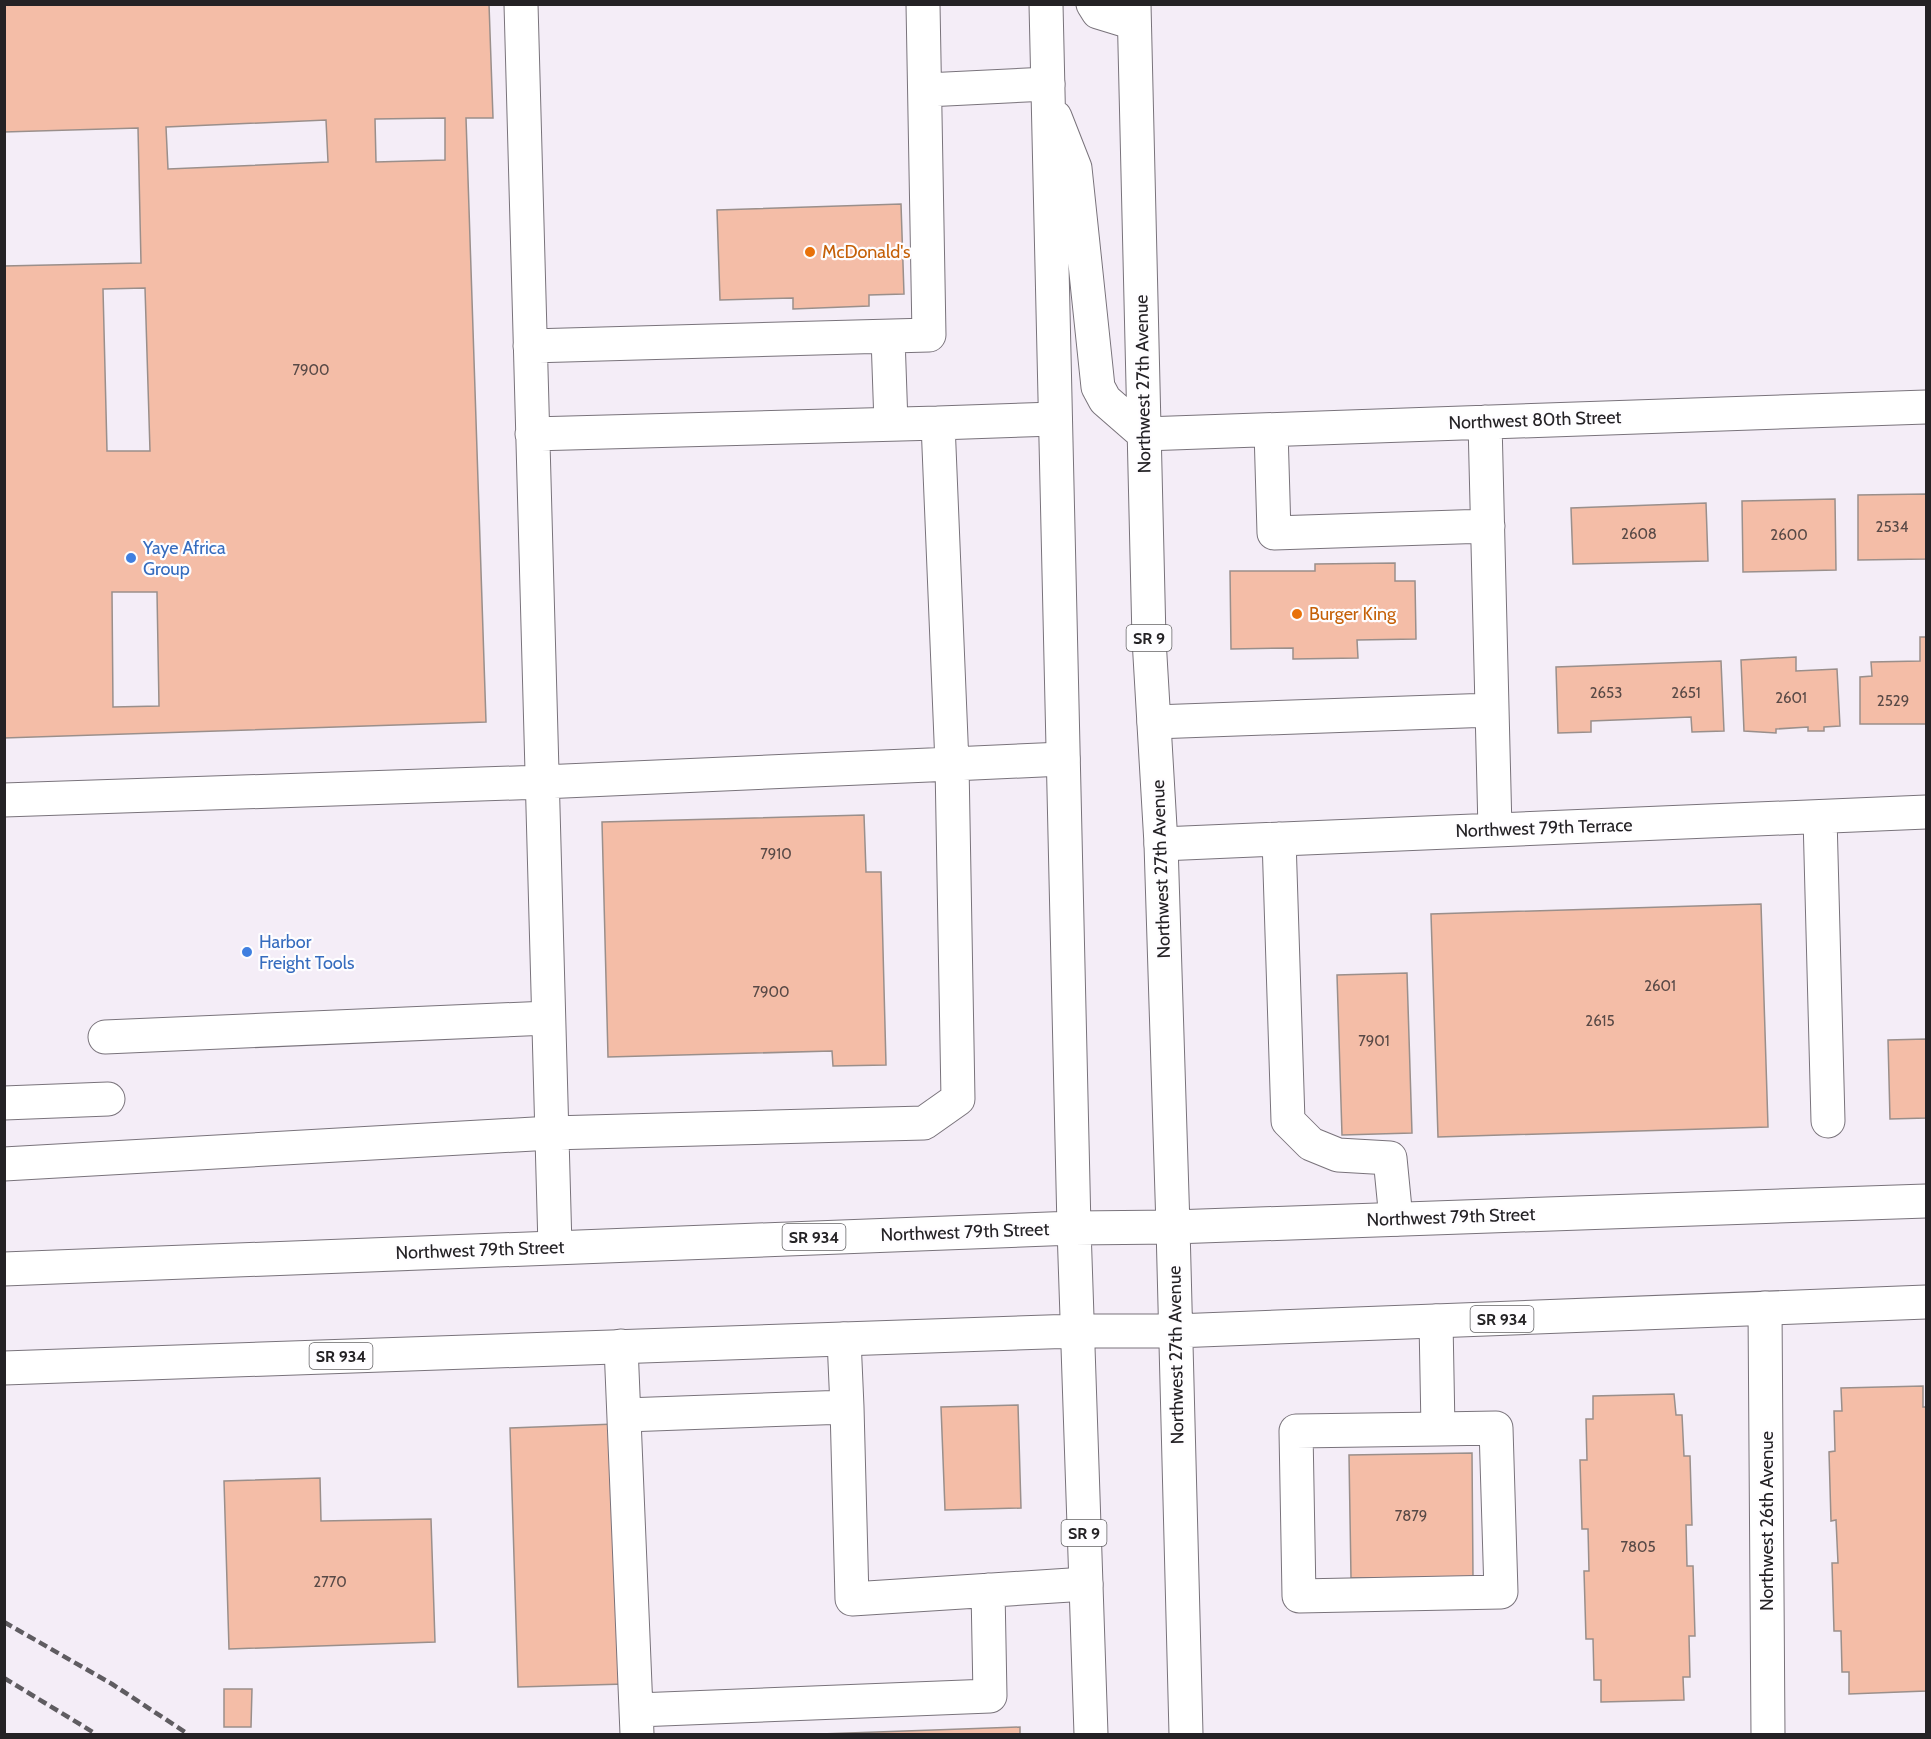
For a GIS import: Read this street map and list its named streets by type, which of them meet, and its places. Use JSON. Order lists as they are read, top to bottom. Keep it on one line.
{"streets":{"main road":["Northwest 27th Avenue","Northwest 80th Street","SR 9","Northwest 79th Terrace","Northwest 79th Street","SR 934","Northwest 26th Avenue"]},"crossings":[["Northwest 27th Avenue","Northwest 80th Street"],["Northwest 27th Avenue","Northwest 79th Terrace"],["Northwest 27th Avenue","Northwest 79th Street"],["Northwest 27th Avenue","SR 934"],["SR 9","Northwest 79th Street"],["SR 9","SR 934"],["SR 934","Northwest 26th Avenue"]],"places":["McDonald's","Yaye Africa Group","Burger King","Harbor Freight Tools"],"house_numbers":["7900","2534","2608","2600","2653","2651","2601","2529","7910","2601","7900","2615","7901","7879","7805","2770"]}
